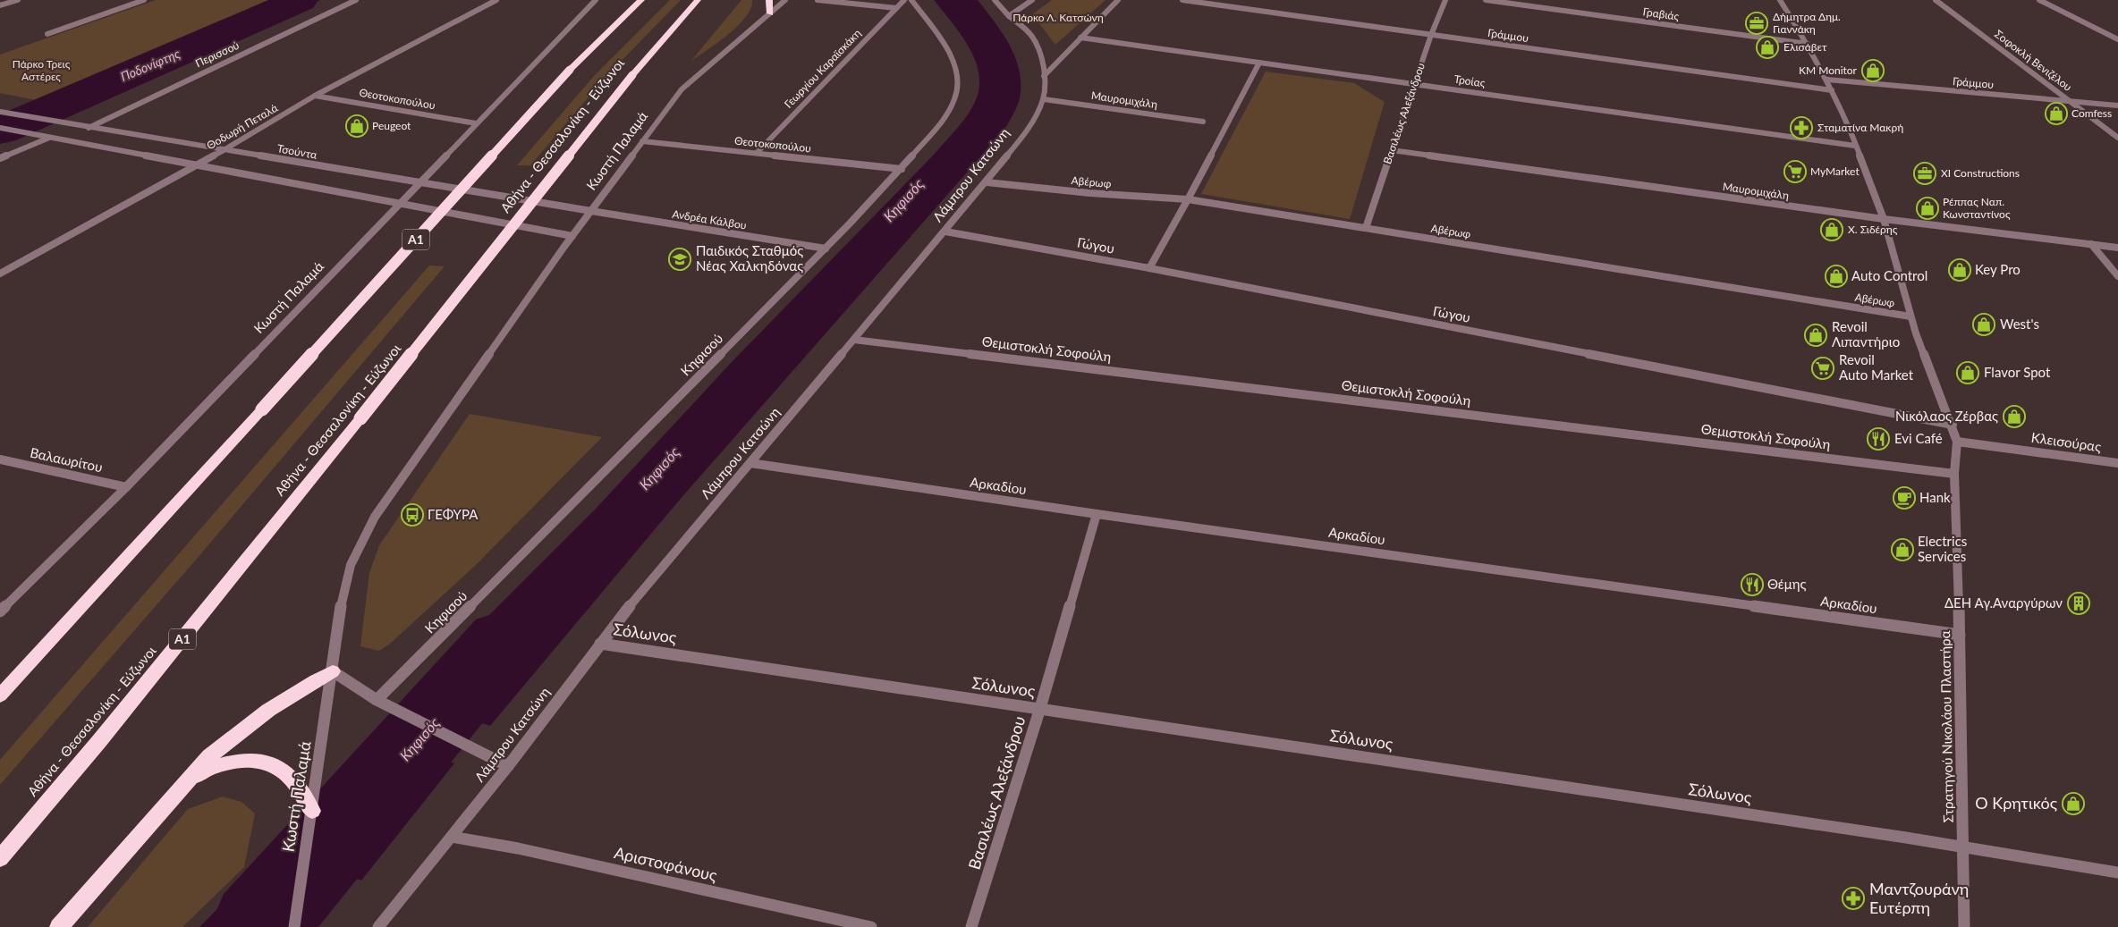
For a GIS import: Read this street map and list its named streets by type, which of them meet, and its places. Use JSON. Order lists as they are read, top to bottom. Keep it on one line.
{"streets":{"highway":["Αθήνα - Θεσσαλονίκη - Εύζωνοι","Α1"],"street":["Γραβιάς","Γράμμου","Περισσού","Σοφοκλή Βενιζέλου","Γεωργίου Καραϊσκάκη","Τροίας","Θεοτοκοπούλου","Μαυρομιχάλη","Βασιλέως Αλεξάνδρου","Θοδωρή Πεταλά","Κωστή Παλαμά","Τσούντα","Λάμπρου Κατσώνη","Αβέρωφ","Ανδρέα Κάλβου","Γώγου","Θεμιστοκλή Σοφούλη","Κηφισού","Κλεισούρας","Βαλαωρίτου","Αρκαδίου","Σόλωνος","Στρατηγού Νικολάου Πλαστήρα","Αριστοφάνους"]},"crossings":[["Γραβιάς","Στρατηγού Νικολάου Πλαστήρα"],["Γράμμου","Σοφοκλή Βενιζέλου"],["Γράμμου","Βασιλέως Αλεξάνδρου"],["Γράμμου","Στρατηγού Νικολάου Πλαστήρα"],["Περισσού","Τσούντα"],["Γεωργίου Καραϊσκάκη","Θεοτοκοπούλου"],["Τροίας","Βασιλέως Αλεξάνδρου"],["Τροίας","Στρατηγού Νικολάου Πλαστήρα"],["Θεοτοκοπούλου","Θοδωρή Πεταλά"],["Θεοτοκοπούλου","Κωστή Παλαμά"],["Θεοτοκοπούλου","Κηφισού"],["Μαυρομιχάλη","Βασιλέως Αλεξάνδρου"],["Μαυρομιχάλη","Λάμπρου Κατσώνη"],["Μαυρομιχάλη","Στρατηγού Νικολάου Πλαστήρα"],["Βασιλέως Αλεξάνδρου","Αβέρωφ"],["Βασιλέως Αλεξάνδρου","Αρκαδίου"],["Βασιλέως Αλεξάνδρου","Σόλωνος"],["Θοδωρή Πεταλά","Τσούντα"],["Κωστή Παλαμά","Τσούντα"],["Κωστή Παλαμά","Ανδρέα Κάλβου"],["Κωστή Παλαμά","Βαλαωρίτου"],["Τσούντα","Ανδρέα Κάλβου"],["Λάμπρου Κατσώνη","Αβέρωφ"],["Λάμπρου Κατσώνη","Γώγου"],["Λάμπρου Κατσώνη","Θεμιστοκλή Σοφούλη"],["Λάμπρου Κατσώνη","Αρκαδίου"],["Λάμπρου Κατσώνη","Σόλωνος"],["Λάμπρου Κατσώνη","Αριστοφάνους"],["Αβέρωφ","Στρατηγού Νικολάου Πλαστήρα"],["Ανδρέα Κάλβου","Κηφισού"],["Γώγου","Στρατηγού Νικολάου Πλαστήρα"],["Θεμιστοκλή Σοφούλη","Στρατηγού Νικολάου Πλαστήρα"],["Κλεισούρας","Στρατηγού Νικολάου Πλαστήρα"],["Αρκαδίου","Στρατηγού Νικολάου Πλαστήρα"],["Σόλωνος","Στρατηγού Νικολάου Πλαστήρα"]],"water":["Ποδονίφτης","Κηφισός"],"parks":["Πάρκο Λ. Κατσώνη","Πάρκο Τρεις Αστέρες"],"places":{"office":["Δήμητρα Δημ. Γιαννάκη","XI Constructions"],"shop":["Ελισάβετ","KM Monitor","Comfess","Peugeot","Ρέππας Ναπ. Κωνσταντίνος","Χ. Σιδέρης","Key Pro","Auto Control","West's","Revoil Λιπαντήριο","Flavor Spot","Νικόλαος Ζέρβας","Electrics Services","Ο Κρητικός"],"pharmacy":["Σταματίνα Μακρή","Μαντζουράνη Ευτέρπη"],"supermarket":["MyMarket","Revoil Auto Market"],"school or university":["Παιδικός Σταθμός Νέας Χαλκηδόνας"],"restaurant":["Evi Café","Θέμης"],"cafe":["Hank"],"bus stop":["ΓΕΦΥΡΑ"],"building":["ΔΕΗ Αγ.Αναργύρων"]}}
